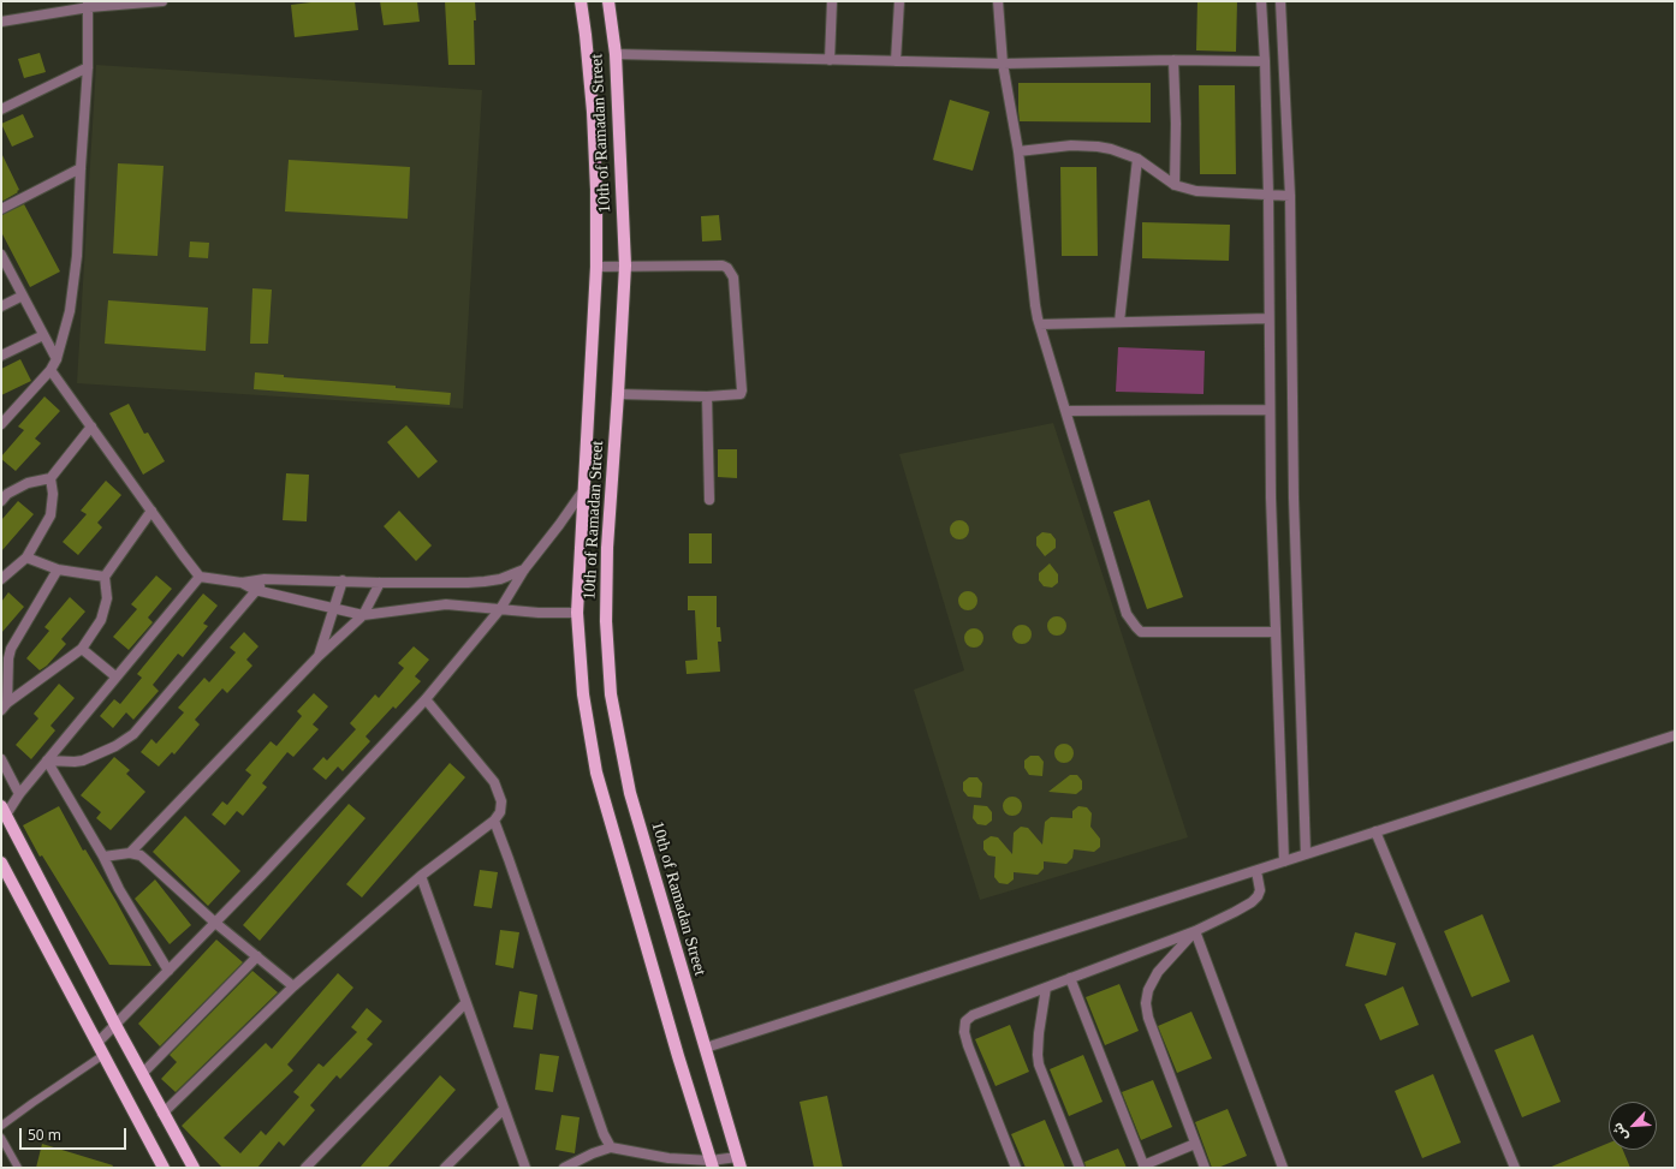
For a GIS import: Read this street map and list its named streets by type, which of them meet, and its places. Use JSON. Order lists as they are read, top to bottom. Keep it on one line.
{"streets":{"main road":["10th of Ramadan Street"]},"scale_bar":"50 m","north":"bottom left"}
